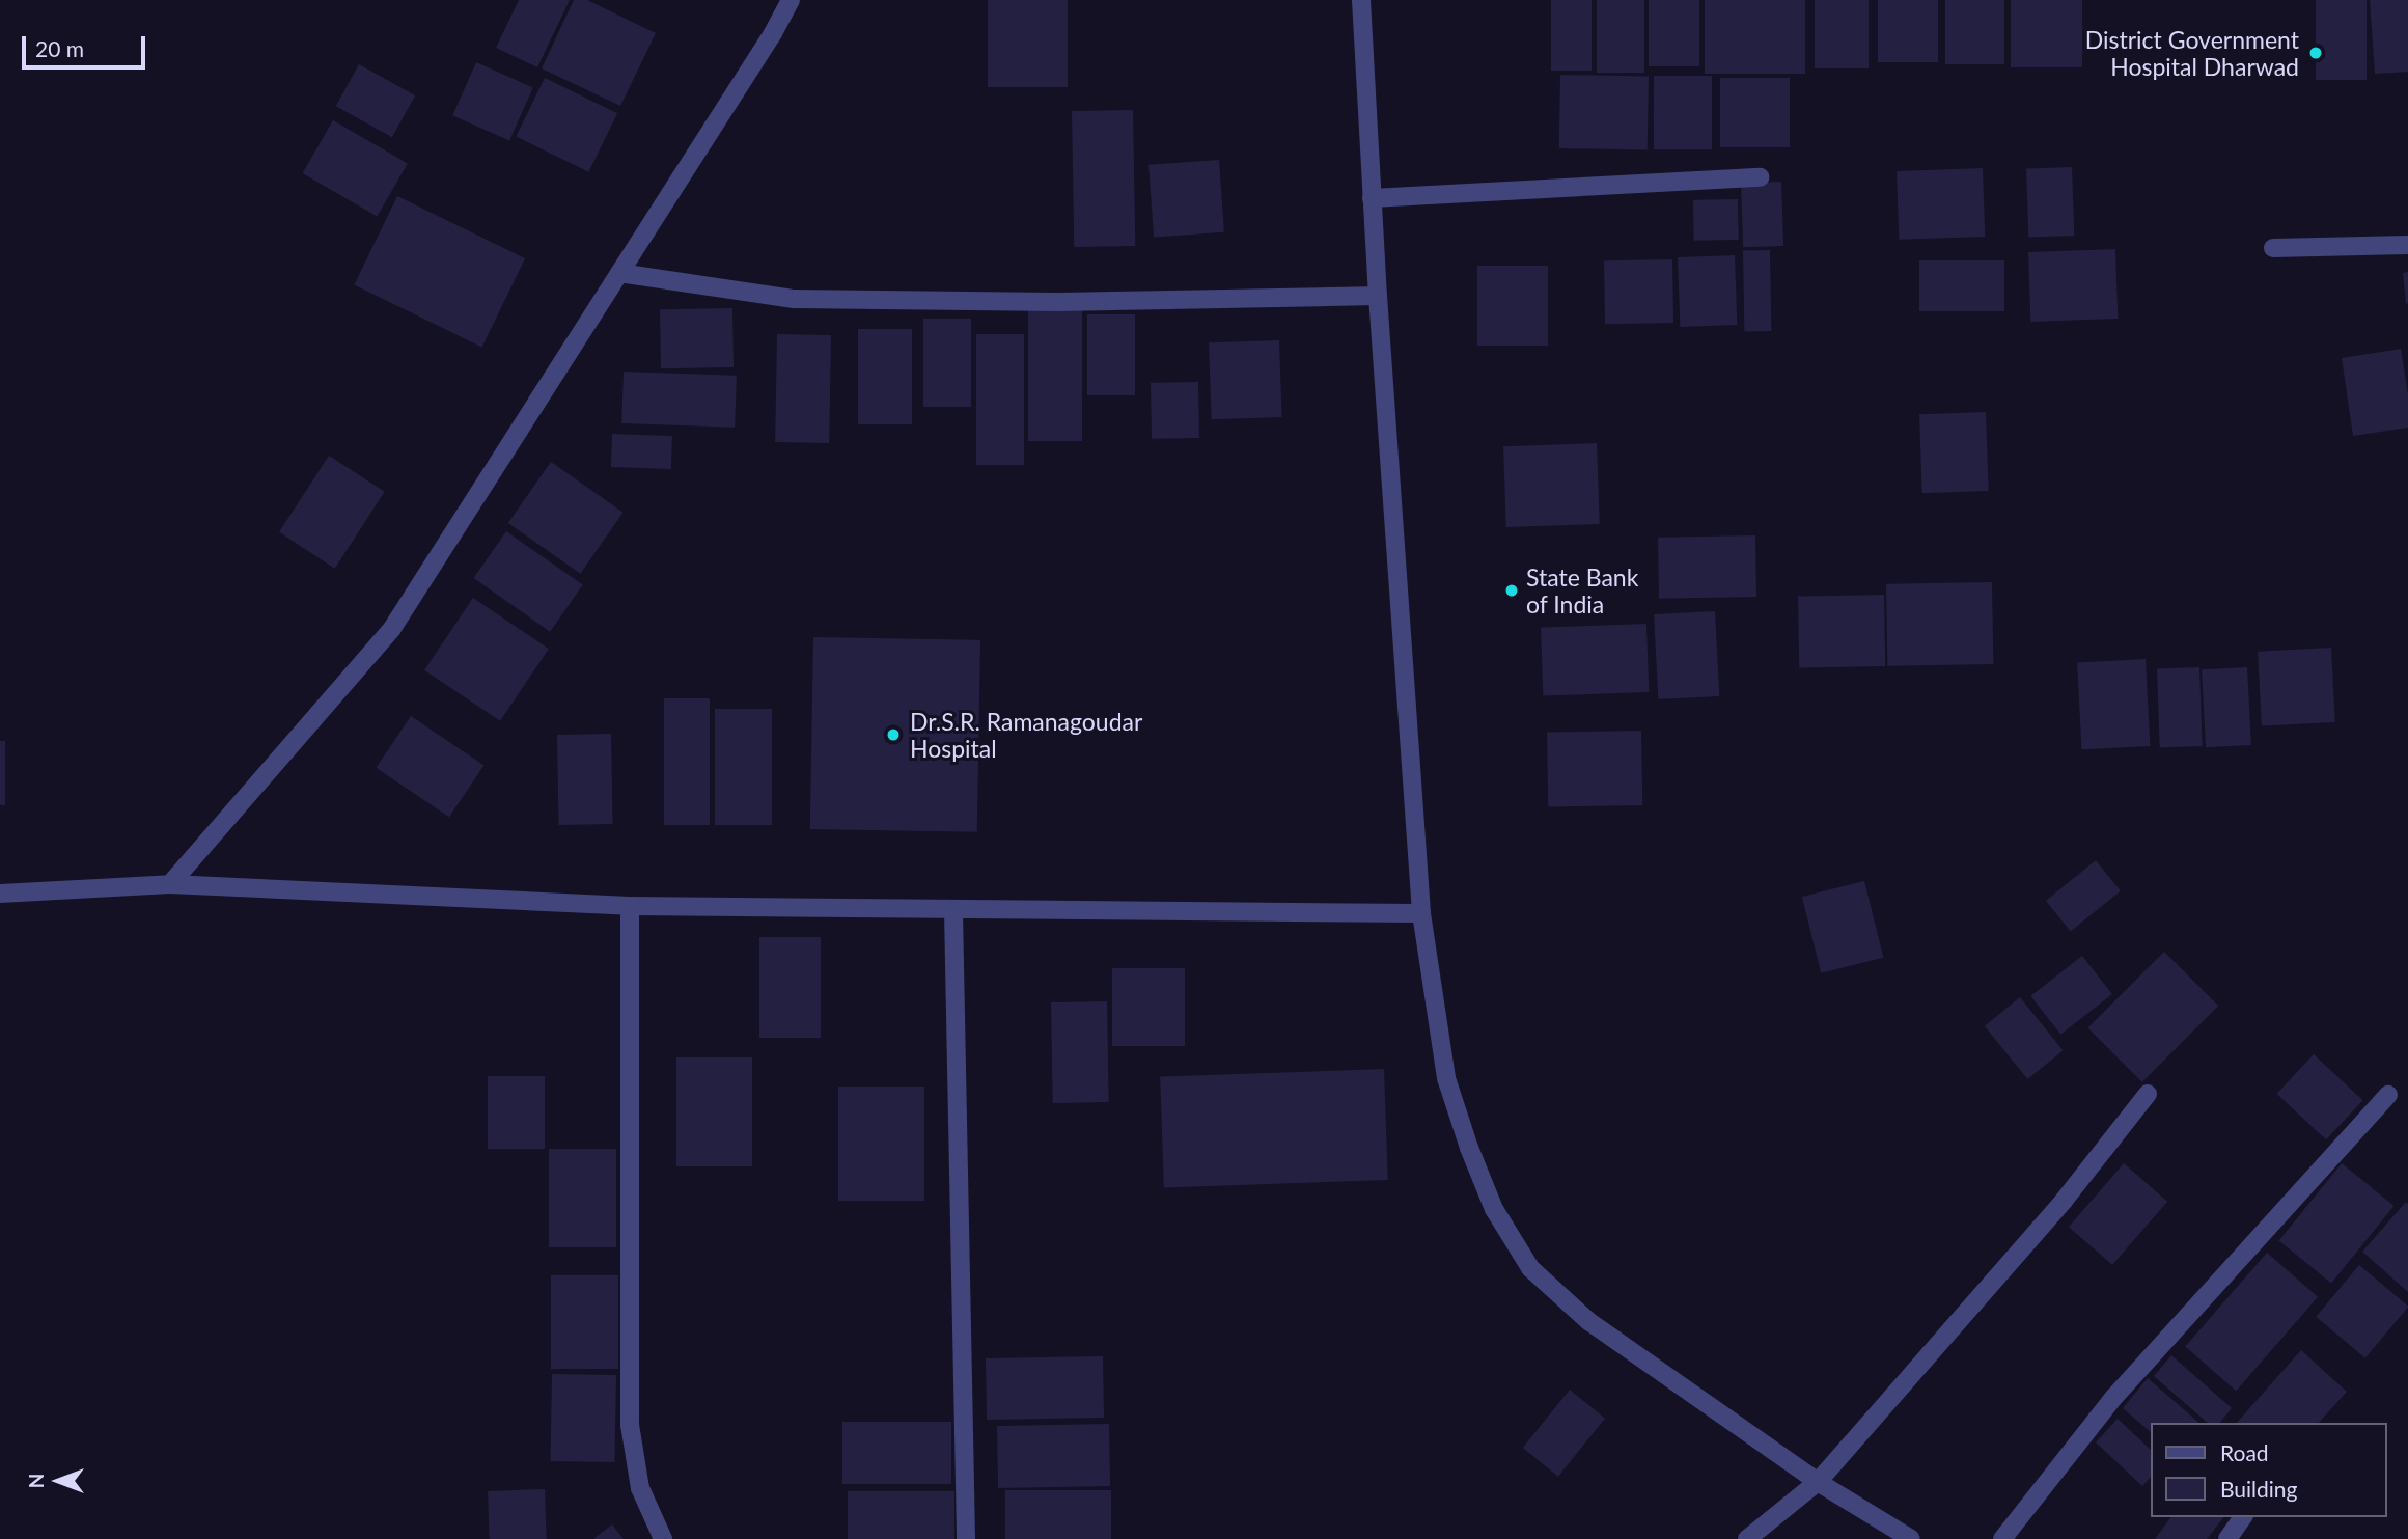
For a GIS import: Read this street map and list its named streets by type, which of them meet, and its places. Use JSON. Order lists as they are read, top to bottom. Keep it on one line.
{"places":["District Government Hospital Dharwad","State Bank of India","Dr.S.R. Ramanagoudar Hospital"],"legend":["Road","Building"],"scale_bar":"20 m","north":"left"}
